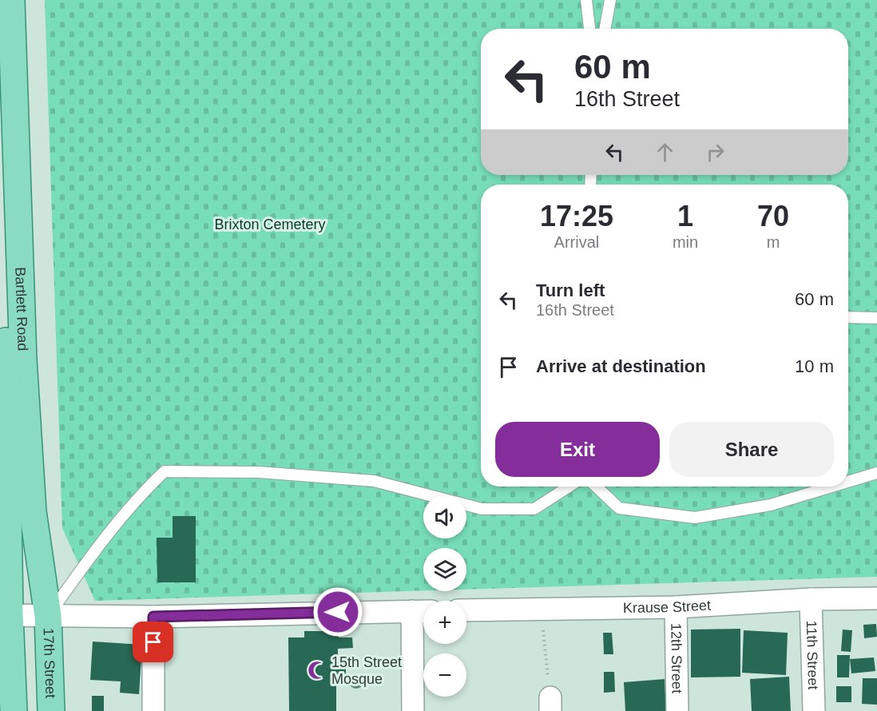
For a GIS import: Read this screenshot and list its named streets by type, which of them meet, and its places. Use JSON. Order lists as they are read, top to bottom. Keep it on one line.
{"streets":{"main road":["Bartlett Road","17th Street"],"street":["Krause Street","11th Street","12th Street"]},"crossings":[["Bartlett Road","17th Street"],["Krause Street","11th Street"],["Krause Street","12th Street"]],"parks":["Brixton Cemetery"],"places":{"mosque":["15th Street Mosque"]},"page":{"turn":["60 m","16th Street"],"eta":["17:25","Arrival","1","min","70","m"],"list":[{"name":"Turn left","note":"16th Street","value":"60 m"},{"name":"Arrive at destination","value":"10 m"}],"buttons":["Exit","Share"],"map_buttons":["+","−"]}}
